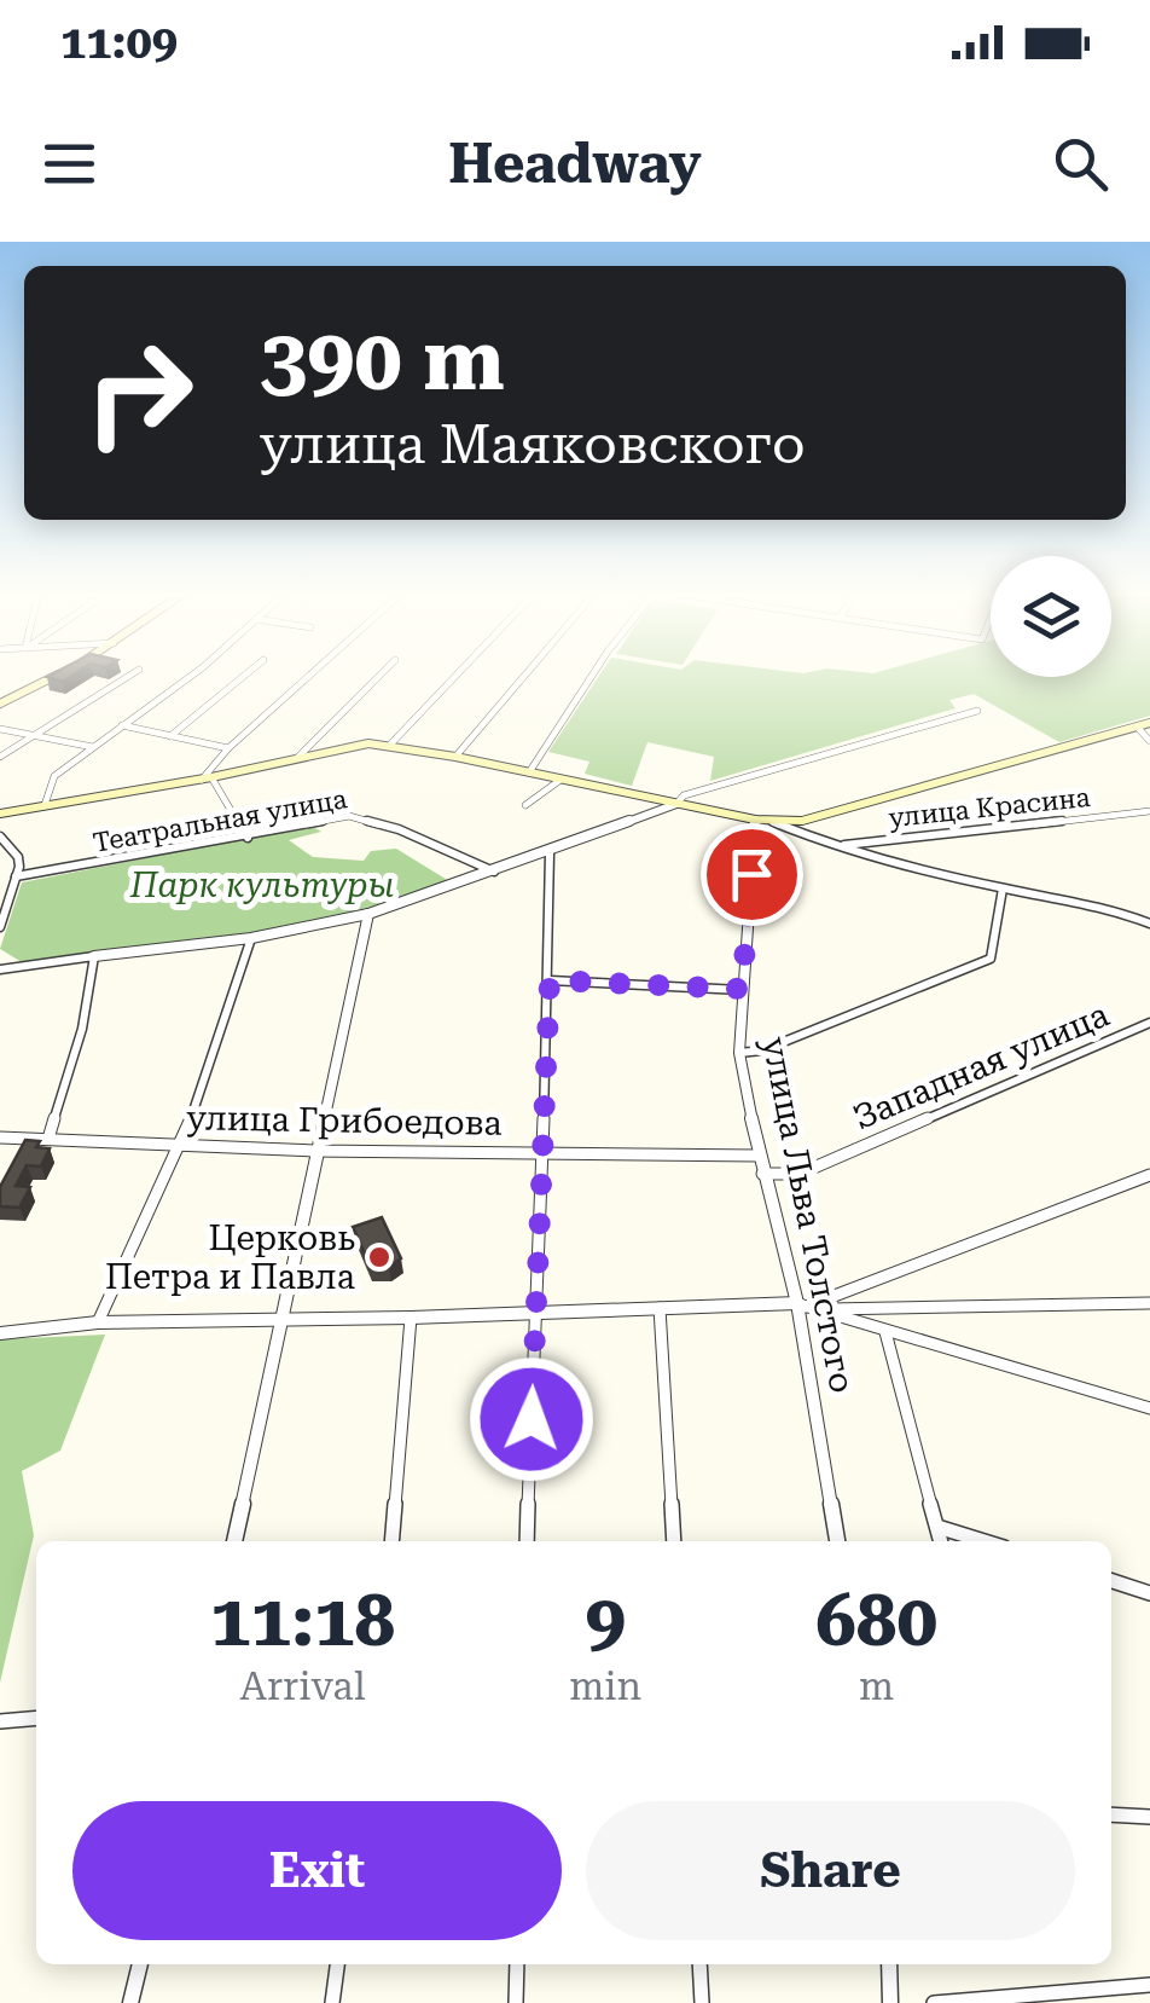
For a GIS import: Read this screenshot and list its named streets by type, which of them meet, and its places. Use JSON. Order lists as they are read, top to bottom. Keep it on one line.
{"streets":{"street":["улица Красина","Театральная улица","Западная улица","улица Грибоедова","улица Льва Толстого"]},"crossings":[["Западная улица","улица Льва Толстого"],["улица Грибоедова","улица Льва Толстого"]],"parks":["Парк культуры"],"places":["Церковь Петра и Павла"],"page":{"status":"11:09","header":"Headway","turn":["390 m","улица Маяковского"],"eta":["11:18","Arrival","9","min","680","m"],"buttons":["Exit","Share"]}}
